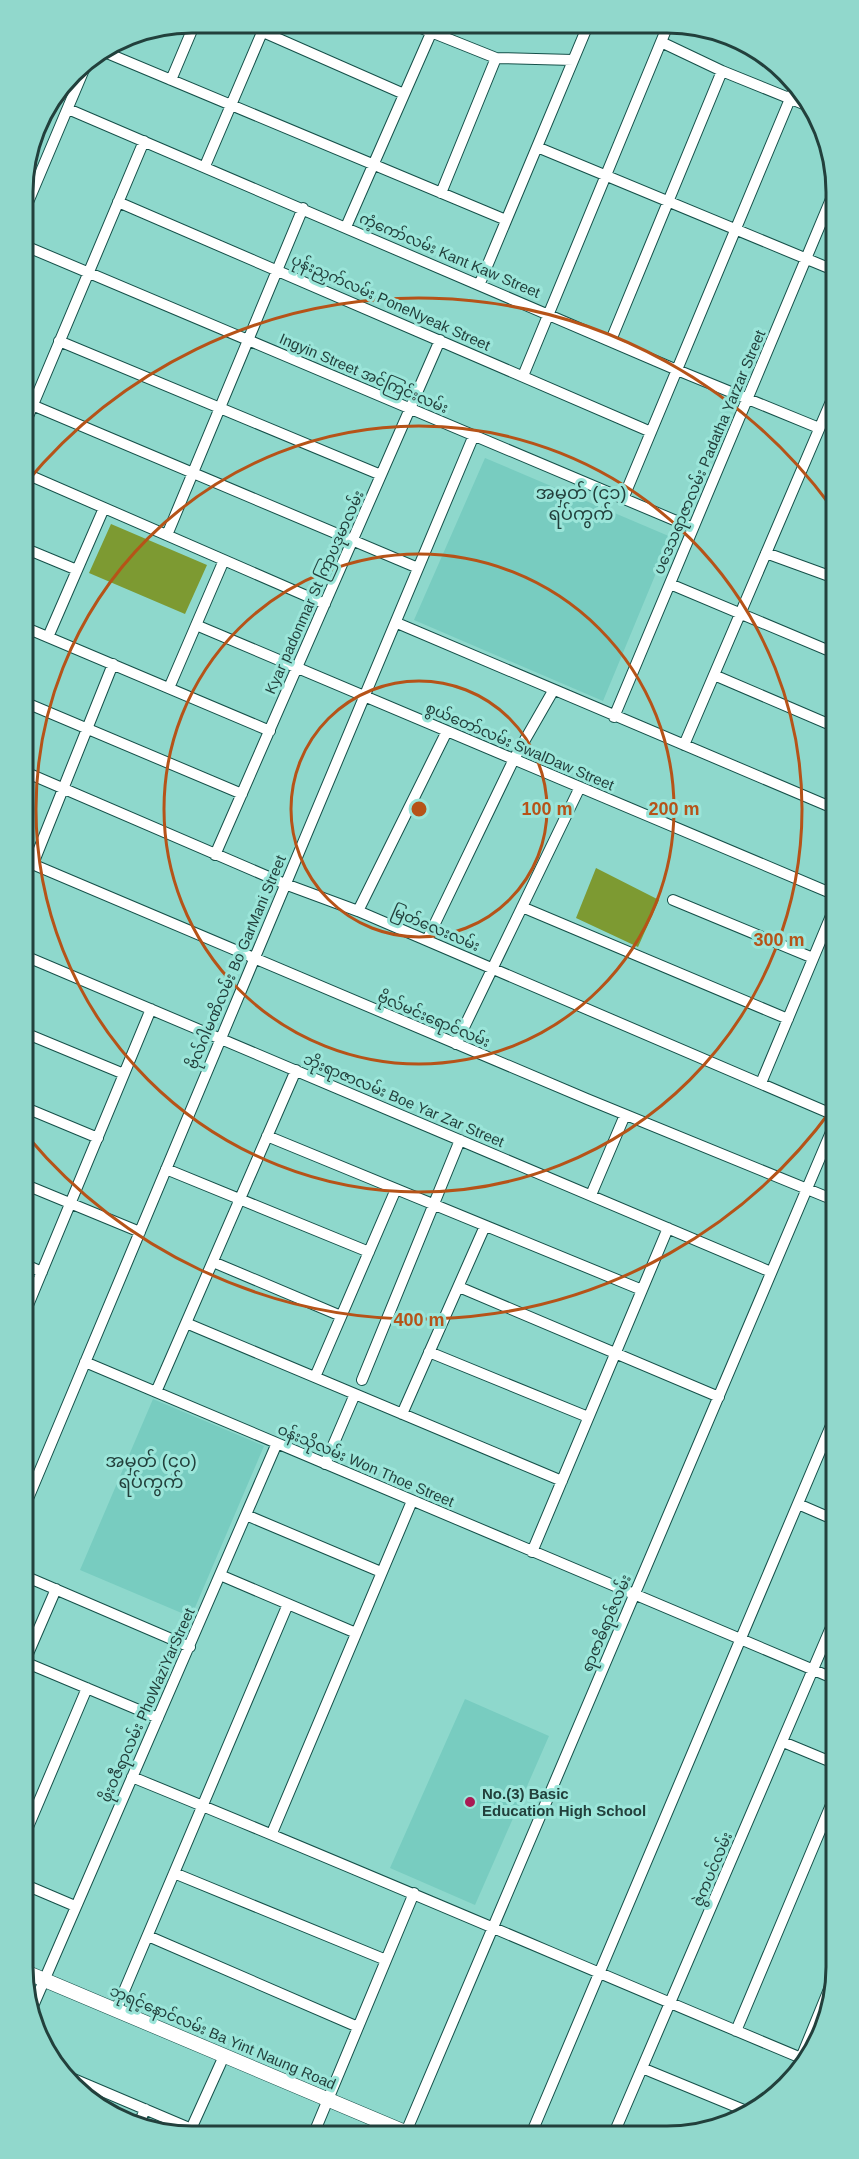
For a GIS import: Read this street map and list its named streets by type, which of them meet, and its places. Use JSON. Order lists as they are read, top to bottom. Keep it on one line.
{"streets":{"main road":["ဘုရင့်နောင်လမ်း Ba Yint Naung Road"],"street":["ကံ့ကော်လမ်း Kant Kaw Street","ပုန်းညှက်လမ်း PoneNyeak Street","Ingyin Street အင်ကြင်းလမ်း","ပဒေသရာဇာလမ်း Padatha Yarzar Street","Kyar padonmar St ကြာပဒုမာလမ်း","စွယ်တော်လမ်း SwalDaw Street","မြတ်လေးလမ်း","ဗိုလ်ဂါမဏိလမ်း Bo GarMani Street","ဗိုလ်မင်းရောင်လမ်း","ဘိုးရာဇာလမ်း Boe Yar Zar Street","ဝန်းသိုလမ်း Won Thoe Street","ရာဇာဓိရာဇ်လမ်း","ဖိုးဝဇီရာလမ်း PhoWaziYarStreet","ဇွဲကပင်လမ်း"]},"crossings":[["ကံ့ကော်လမ်း Kant Kaw Street","ပဒေသရာဇာလမ်း Padatha Yarzar Street"],["ပုန်းညှက်လမ်း PoneNyeak Street","Kyar padonmar St ကြာပဒုမာလမ်း"],["Ingyin Street အင်ကြင်းလမ်း","ပဒေသရာဇာလမ်း Padatha Yarzar Street"],["Ingyin Street အင်ကြင်းလမ်း","Kyar padonmar St ကြာပဒုမာလမ်း"],["Ingyin Street အင်ကြင်းလမ်း","ဗိုလ်ဂါမဏိလမ်း Bo GarMani Street"],["Kyar padonmar St ကြာပဒုမာလမ်း","စွယ်တော်လမ်း SwalDaw Street"],["Kyar padonmar St ကြာပဒုမာလမ်း","မြတ်လေးလမ်း"],["စွယ်တော်လမ်း SwalDaw Street","ဗိုလ်ဂါမဏိလမ်း Bo GarMani Street"],["မြတ်လေးလမ်း","ဗိုလ်ဂါမဏိလမ်း Bo GarMani Street"],["ဗိုလ်ဂါမဏိလမ်း Bo GarMani Street","ဗိုလ်မင်းရောင်လမ်း"],["ဗိုလ်ဂါမဏိလမ်း Bo GarMani Street","ဘိုးရာဇာလမ်း Boe Yar Zar Street"],["ဗိုလ်ဂါမဏိလမ်း Bo GarMani Street","ဝန်းသိုလမ်း Won Thoe Street"],["ဗိုလ်မင်းရောင်လမ်း","ရာဇာဓိရာဇ်လမ်း"],["ဘိုးရာဇာလမ်း Boe Yar Zar Street","ရာဇာဓိရာဇ်လမ်း"],["ဝန်းသိုလမ်း Won Thoe Street","ရာဇာဓိရာဇ်လမ်း"],["ဝန်းသိုလမ်း Won Thoe Street","ဖိုးဝဇီရာလမ်း PhoWaziYarStreet"],["ဝန်းသိုလမ်း Won Thoe Street","ဇွဲကပင်လမ်း"],["ဖိုးဝဇီရာလမ်း PhoWaziYarStreet","ဘုရင့်နောင်လမ်း Ba Yint Naung Road"]],"districts":["အမှတ် (၄၁) ရပ်ကွက်","အမှတ် (၄၀) ရပ်ကွက်"],"places":["No.(3) Basic Education High School"],"rings":["100 m","200 m","300 m","400 m"]}
